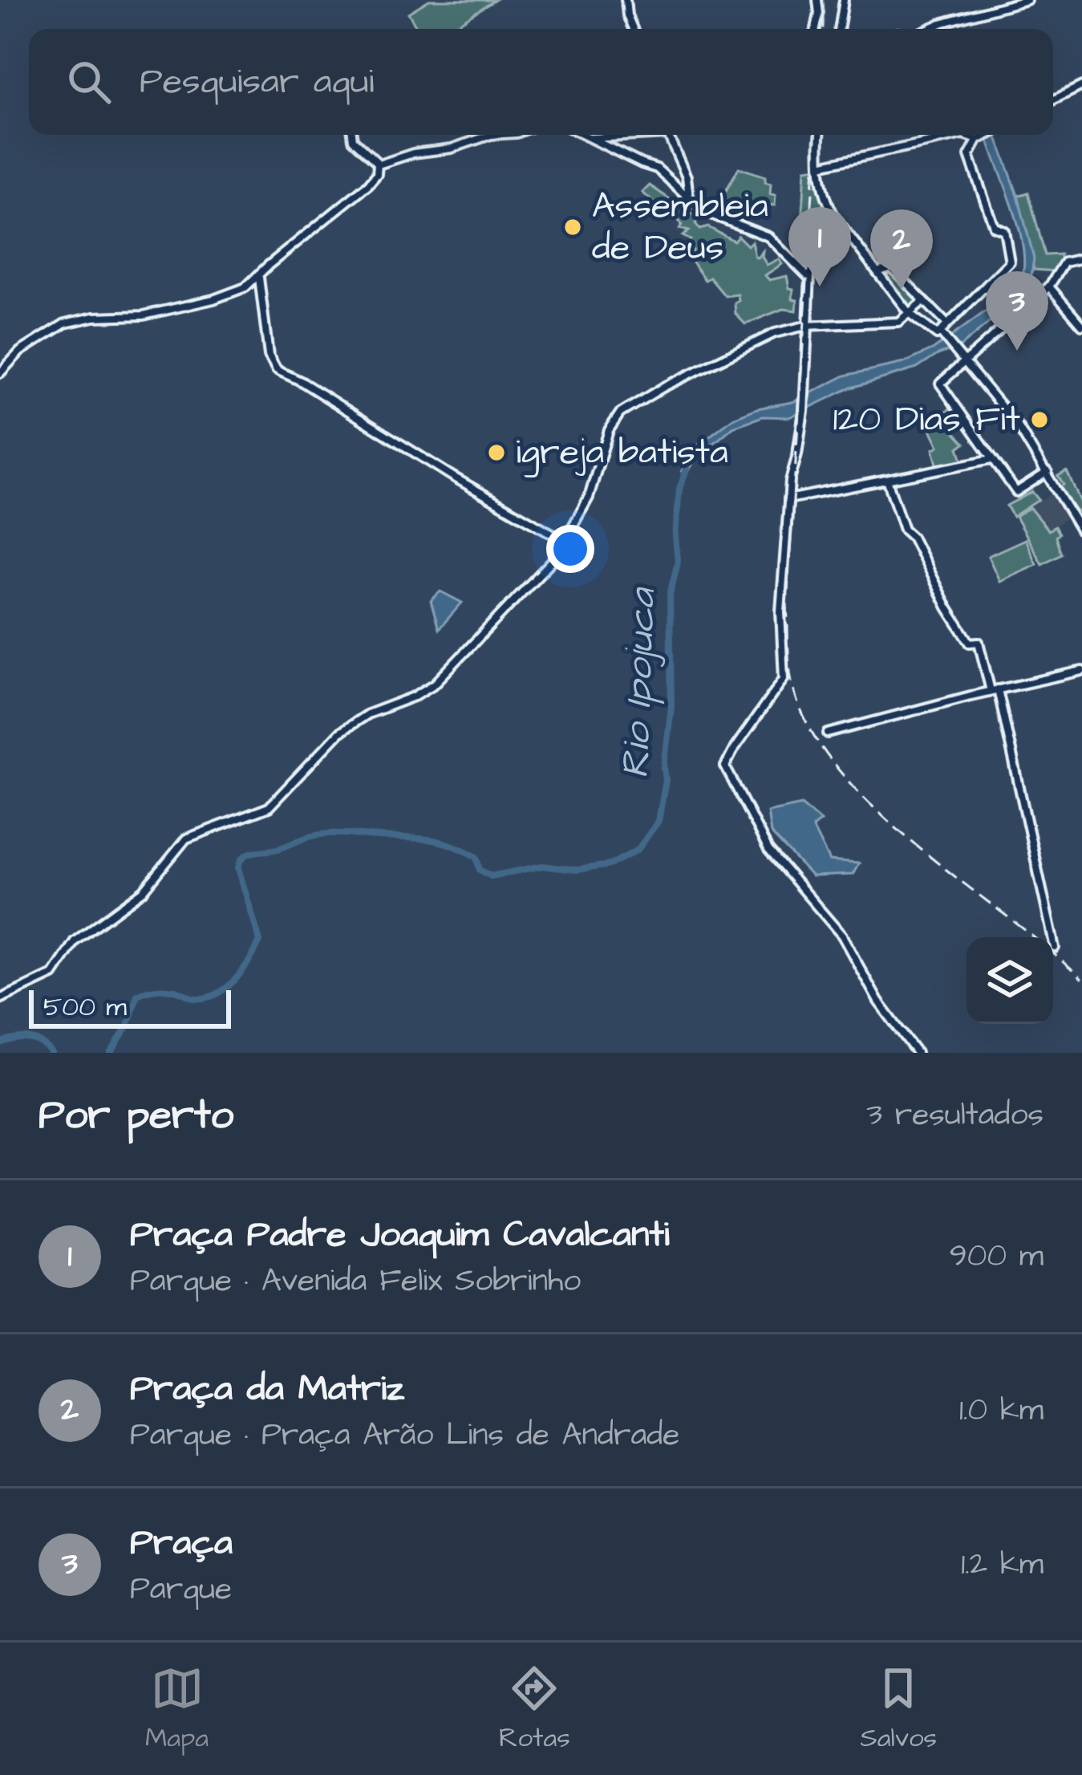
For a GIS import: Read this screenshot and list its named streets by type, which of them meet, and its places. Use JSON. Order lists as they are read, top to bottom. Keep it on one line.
{"water":["Rio Ipojuca"],"places":["Assembleia de Deus","120 Dias Fit","igreja batista"],"scale_bar":"500 m","page":{"search":"Pesquisar aqui","pins":["1","2","3"],"scale":"500 m","heading":["Por perto","3 resultados"],"list":[{"mark":"1","name":"Praça Padre Joaquim Cavalcanti","note":"Parque · Avenida Felix Sobrinho","value":"900 m"},{"mark":"2","name":"Praça da Matriz","note":"Parque · Praça Arão Lins de Andrade","value":"1.0 km"},{"mark":"3","name":"Praça","note":"Parque","value":"1.2 km"}],"nav":["Mapa","Rotas","Salvos"]}}
